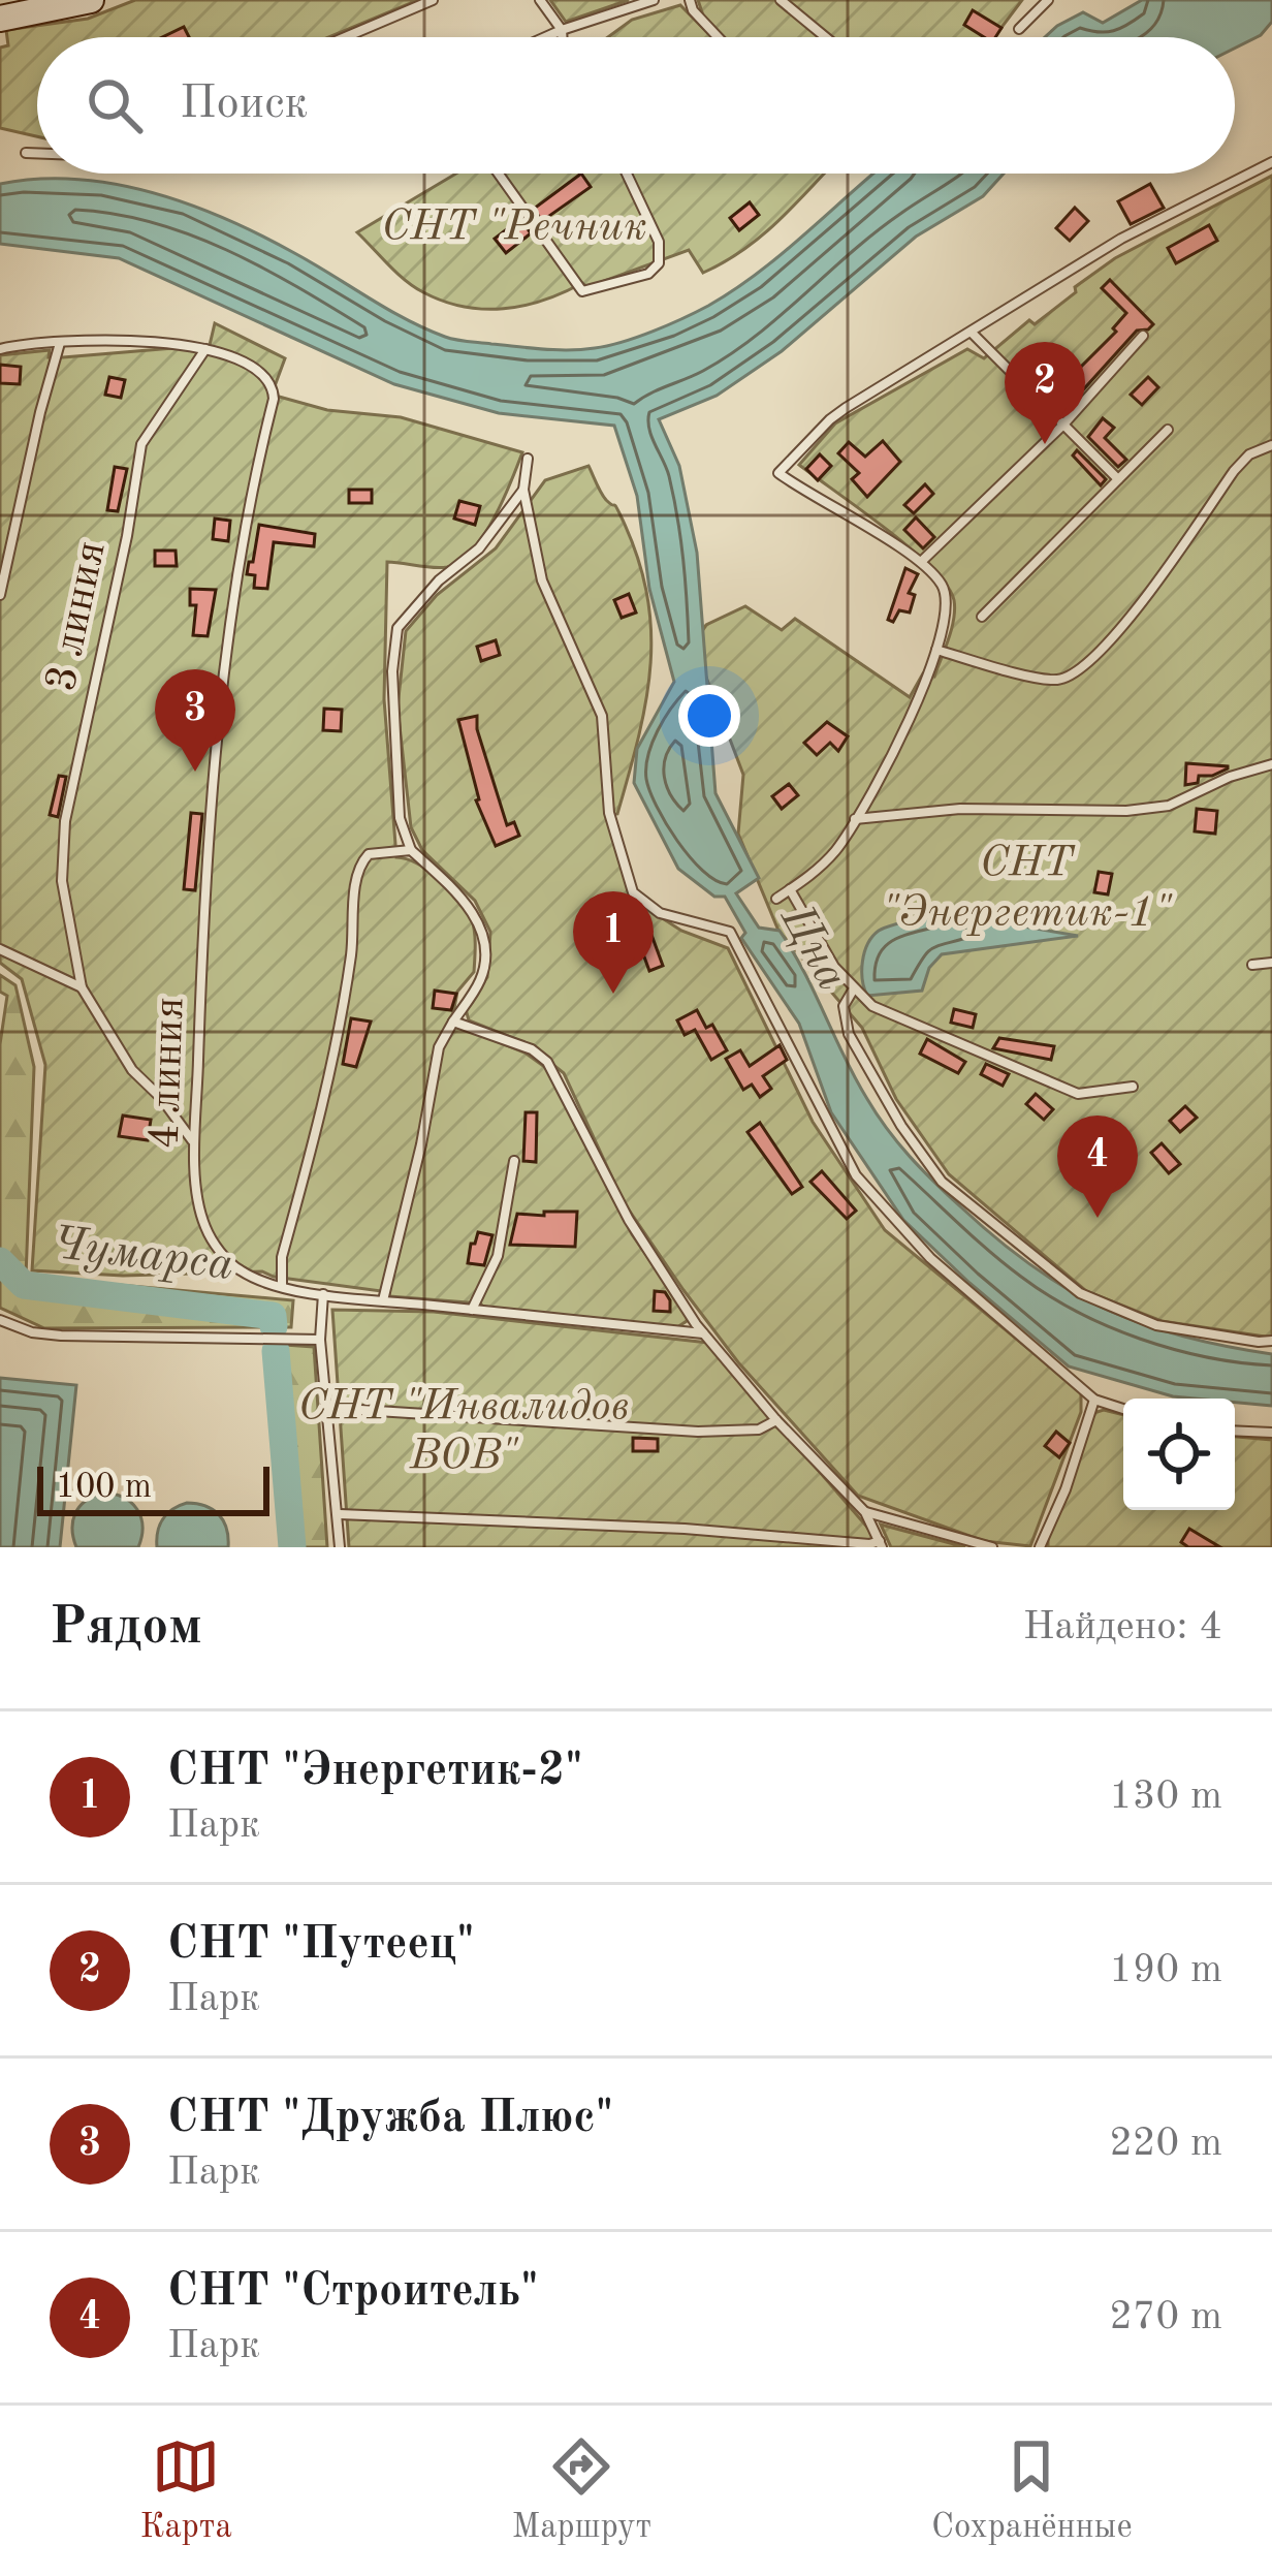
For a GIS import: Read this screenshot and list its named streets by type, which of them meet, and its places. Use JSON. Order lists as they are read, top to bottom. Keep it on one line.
{"streets":{"lane":["3 линия","4 линия"]},"crossings":[["3 линия","4 линия"]],"water":["Цна","Чумарса"],"parks":["СНТ \"Речник","СНТ \"Энергетик-1\"","СНТ \"Инвалидов ВОВ\""],"scale_bar":"100 m","page":{"search":"Поиск","pins":["2","3","1","4"],"scale":"100 m","heading":["Рядом","Найдено: 4"],"list":[{"mark":"1","name":"СНТ \"Энергетик-2\"","note":"Парк","value":"130 m"},{"mark":"2","name":"СНТ \"Путеец\"","note":"Парк","value":"190 m"},{"mark":"3","name":"СНТ \"Дружба Плюс\"","note":"Парк","value":"220 m"},{"mark":"4","name":"СНТ \"Строитель\"","note":"Парк","value":"270 m"}],"nav":["Карта","Маршрут","Сохранённые"]}}
